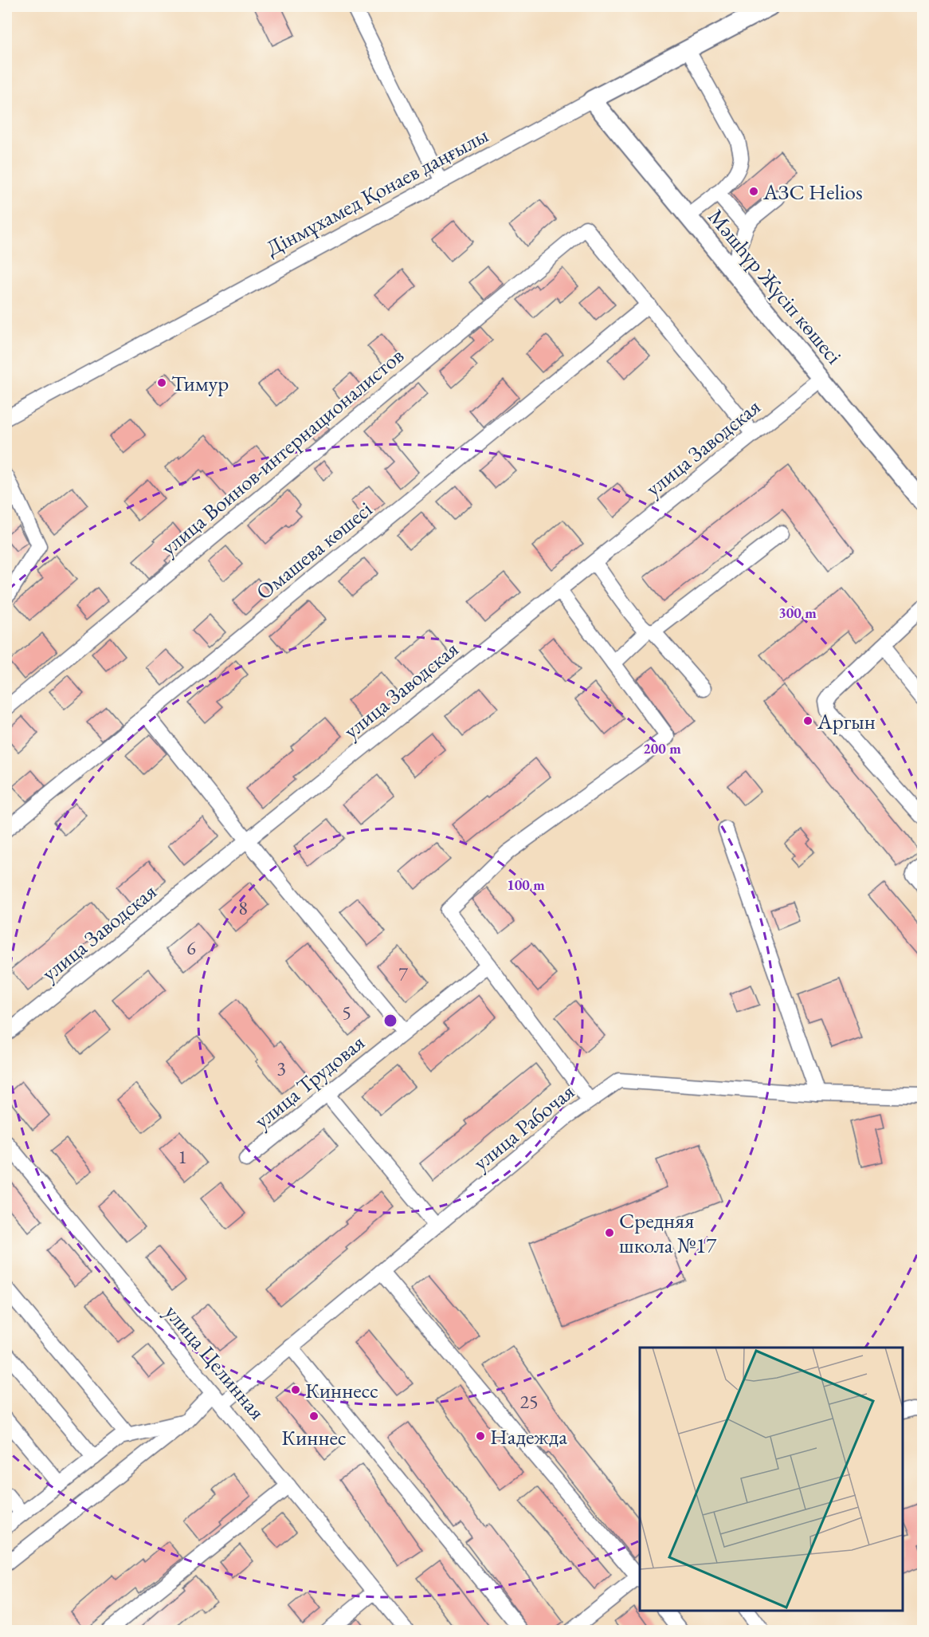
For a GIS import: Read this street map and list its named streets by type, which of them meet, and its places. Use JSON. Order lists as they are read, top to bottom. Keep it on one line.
{"streets":{"main road":["Дінмұхамед Қонаев даңғылы","Мәшһүр Жүсіп көшесі"],"street":["улица Заводская","улица Воинов-интернационалистов","Омашева көшесі","улица Трудовая","улица Рабочая","улица Целинная"]},"crossings":[["Дінмұхамед Қонаев даңғылы","Мәшһүр Жүсіп көшесі"],["Мәшһүр Жүсіп көшесі","улица Заводская"],["улица Воинов-интернационалистов","Омашева көшесі"],["улица Рабочая","улица Целинная"]],"places":["АЗС Helios","Тимур","Аргын","Средняя школа №17","Киннесс","Киннес","Надежда"],"house_numbers":["8","6","7","5","3","1","25"],"rings":["300 m","200 m","100 m"]}
